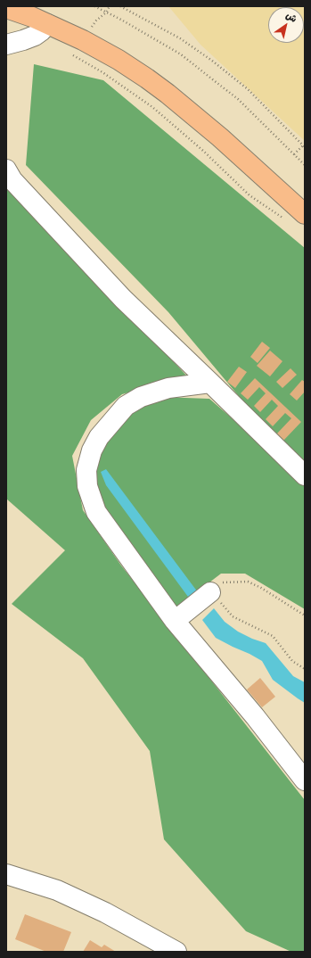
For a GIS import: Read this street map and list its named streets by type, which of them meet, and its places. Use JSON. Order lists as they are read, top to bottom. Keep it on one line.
{"north":"top right"}
